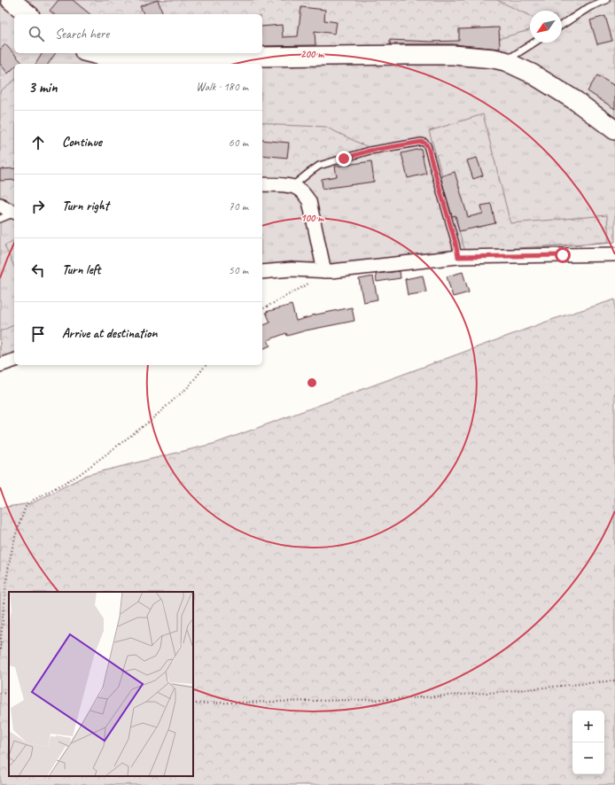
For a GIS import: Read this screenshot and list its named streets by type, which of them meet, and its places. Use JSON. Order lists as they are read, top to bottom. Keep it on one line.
{"north":"bottom left","page":{"search":"Search here","heading":["3 min","Walk · 180 m"],"list":[["Continue","60 m"],["Turn right","70 m"],["Turn left","50 m"],"Arrive at destination"],"map_buttons":["+","−"]},"rings":["200 m","100 m"]}
